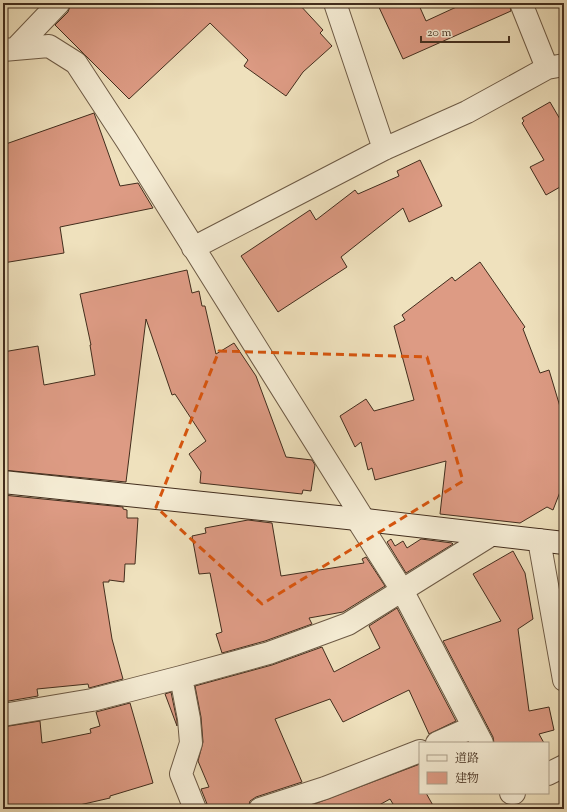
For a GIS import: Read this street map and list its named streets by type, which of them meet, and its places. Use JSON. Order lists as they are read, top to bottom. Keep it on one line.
{"legend":["道路","建物"],"scale_bar":"20 m"}
